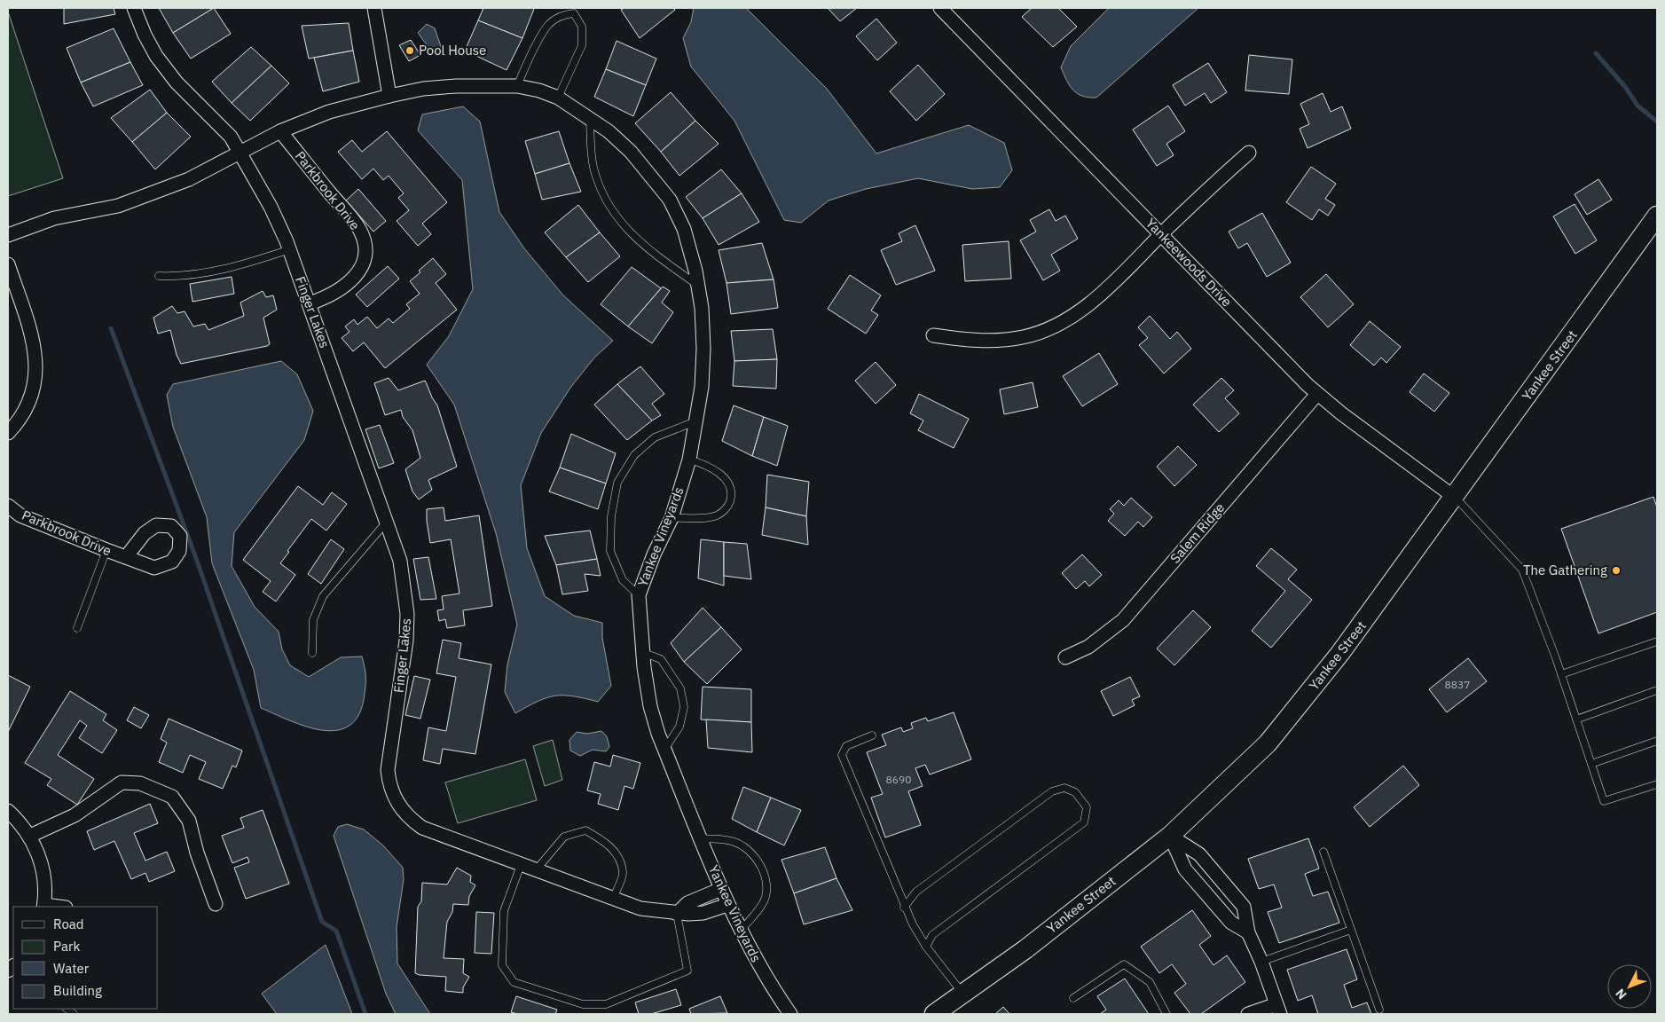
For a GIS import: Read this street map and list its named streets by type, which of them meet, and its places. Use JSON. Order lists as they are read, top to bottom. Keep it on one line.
{"streets":{"street":["Parkbrook Drive","Yankeewoods Drive","Finger Lakes","Yankee Street","Salem Ridge","Yankee Vineyards"]},"crossings":[["Parkbrook Drive","Finger Lakes"],["Parkbrook Drive","Yankee Vineyards"],["Yankeewoods Drive","Yankee Street"],["Yankeewoods Drive","Salem Ridge"],["Finger Lakes","Yankee Vineyards"]],"places":["Pool House","The Gathering"],"house_numbers":["8837","8690"],"legend":["Road","Park","Water","Building"],"north":"bottom left"}
